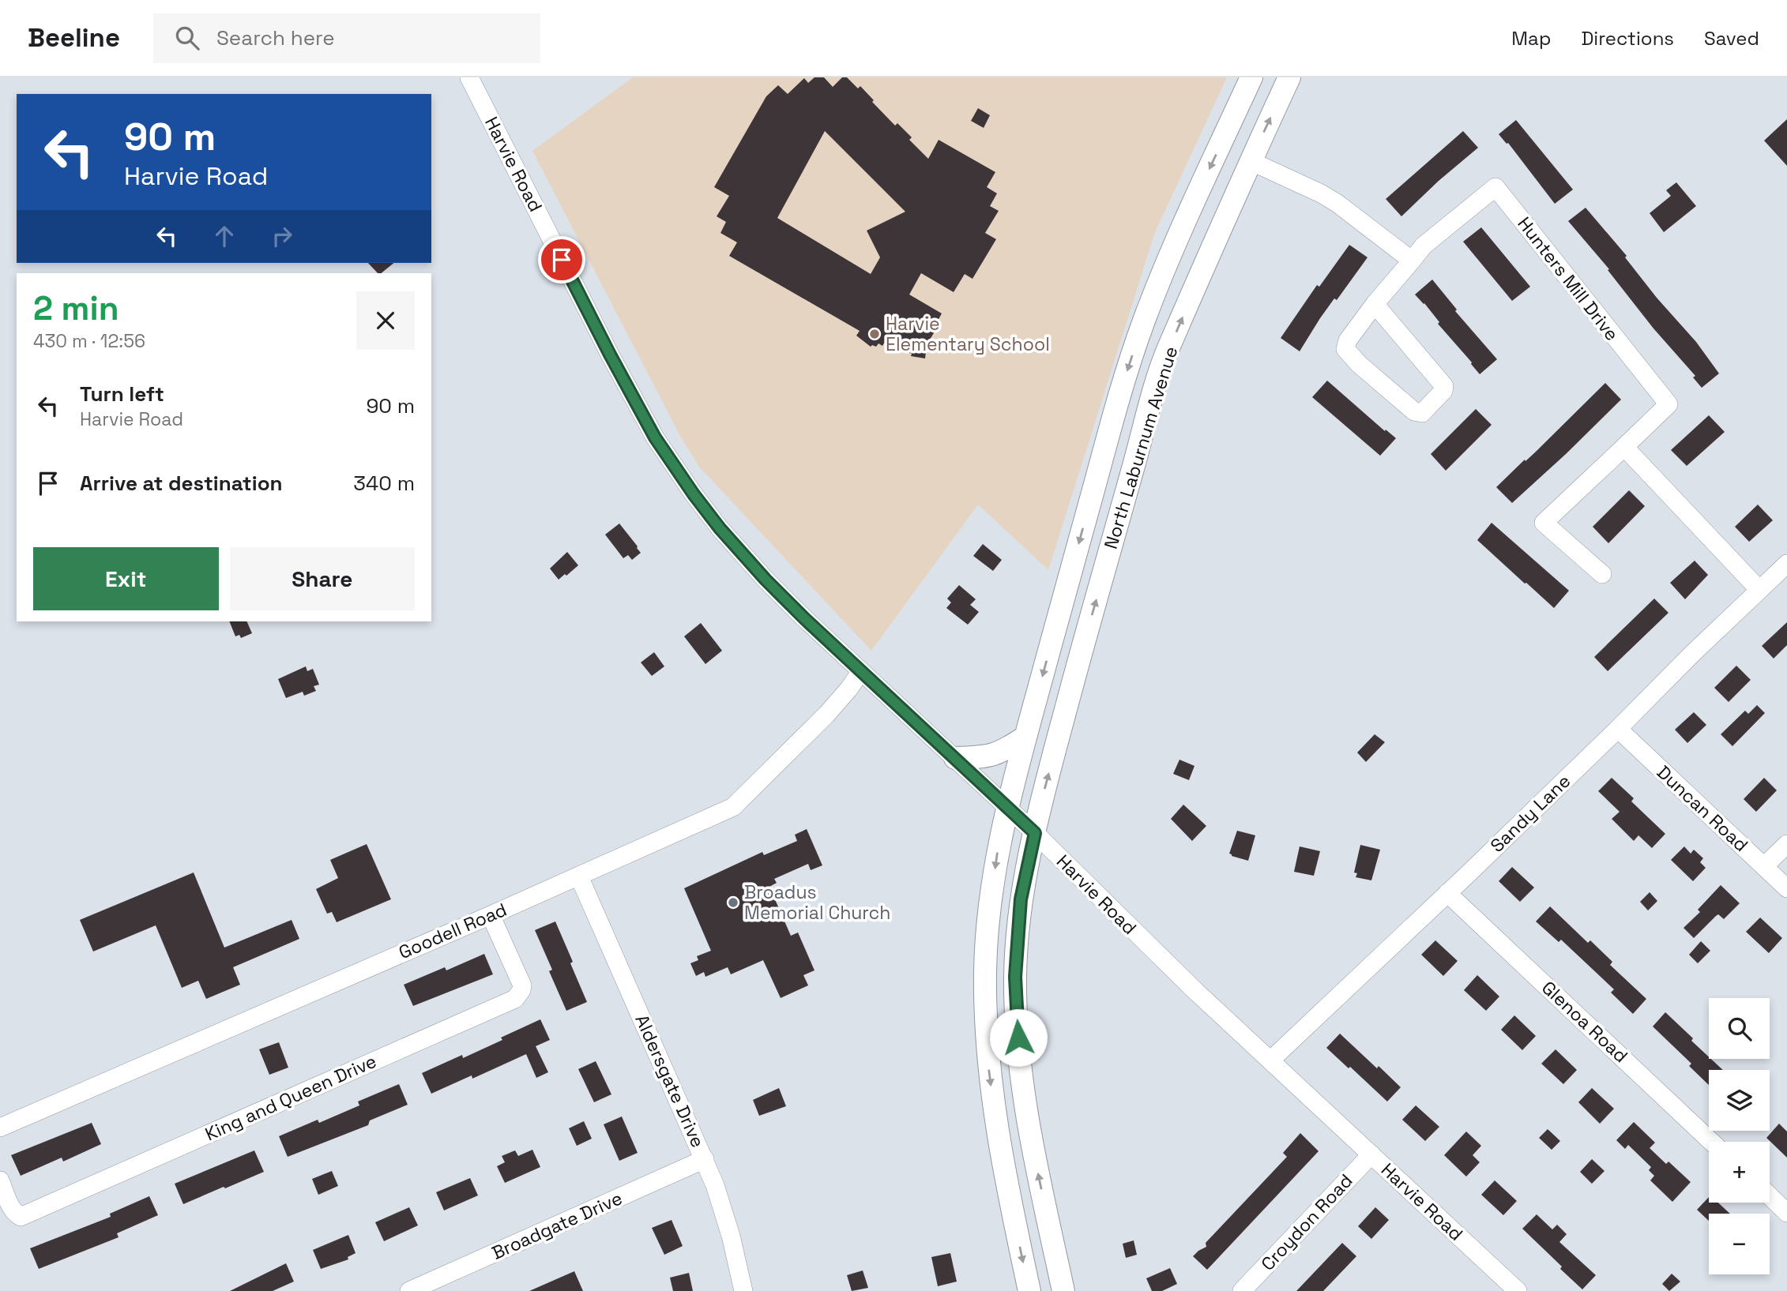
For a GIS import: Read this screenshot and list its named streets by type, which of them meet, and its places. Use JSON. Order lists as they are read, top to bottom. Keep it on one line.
{"streets":{"main road":["North Laburnum Avenue"],"street":["Harvie Road","Hunters Mill Drive","Duncan Road","Sandy Lane","Goodell Road","Glenoa Road","Aldersgate Drive","King and Queen Drive","Croydon Road","Broadgate Drive"]},"crossings":[["Harvie Road","North Laburnum Avenue"],["Harvie Road","Sandy Lane"],["Harvie Road","Goodell Road"],["Harvie Road","Croydon Road"],["Duncan Road","Sandy Lane"],["Sandy Lane","Glenoa Road"],["Goodell Road","Aldersgate Drive"],["Goodell Road","King and Queen Drive"],["Aldersgate Drive","Broadgate Drive"]],"places":["Harvie Elementary School","Broadus Memorial Church"],"page":{"header":"Beeline","search":"Search here","nav":["Map","Directions","Saved"],"turn":["90 m","Harvie Road"],"heading":["2 min","430 m · 12:56"],"list":[{"name":"Turn left","note":"Harvie Road","value":"90 m"},{"name":"Arrive at destination","value":"340 m"}],"buttons":["Exit","Share"],"map_buttons":["+","−"]}}
